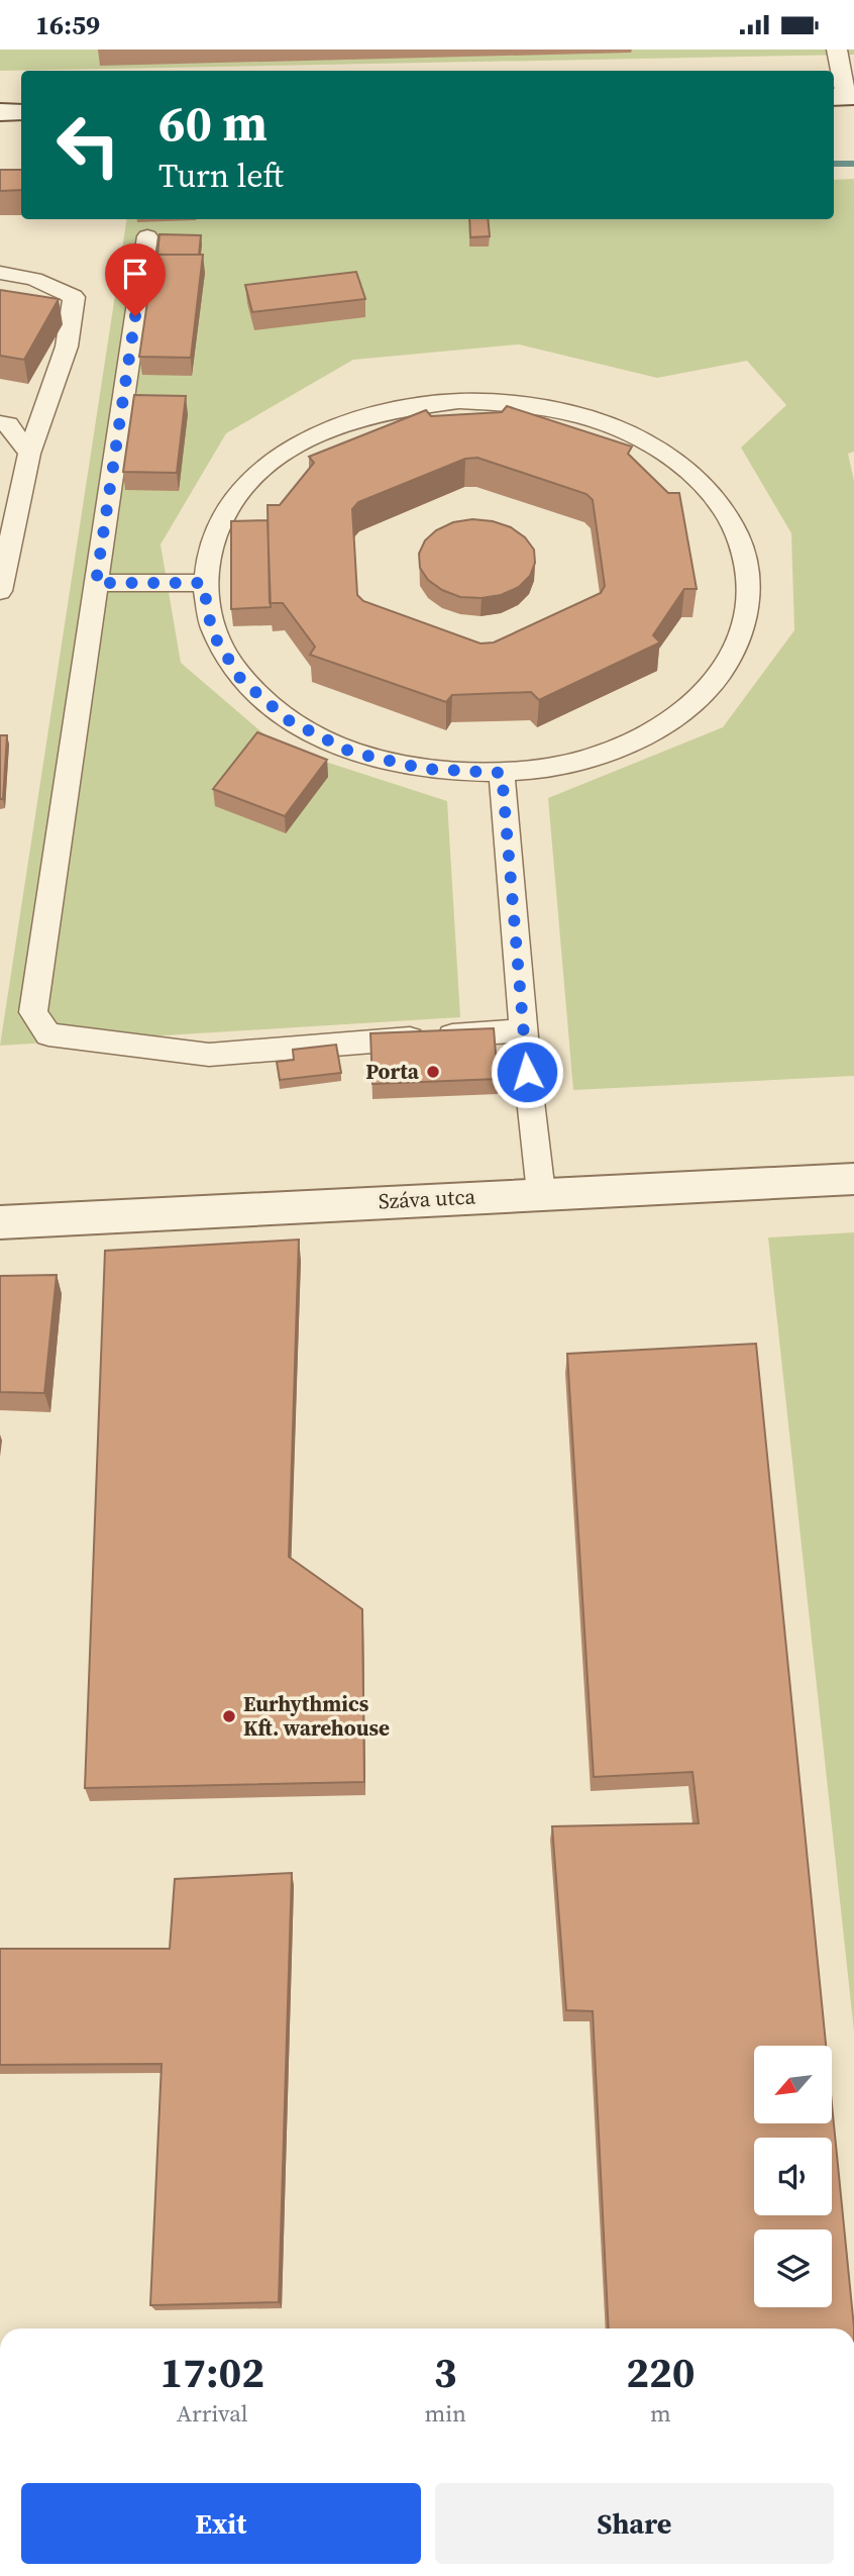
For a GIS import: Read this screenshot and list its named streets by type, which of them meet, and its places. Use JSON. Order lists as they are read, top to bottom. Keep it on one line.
{"streets":{"street":["Száva utca"]},"places":["Porta","Eurhythmics Kft. warehouse"],"north":"bottom left","page":{"status":"16:59","turn":["60 m","Turn left"],"eta":["17:02","Arrival","3","min","220","m"],"buttons":["Exit","Share"]}}
